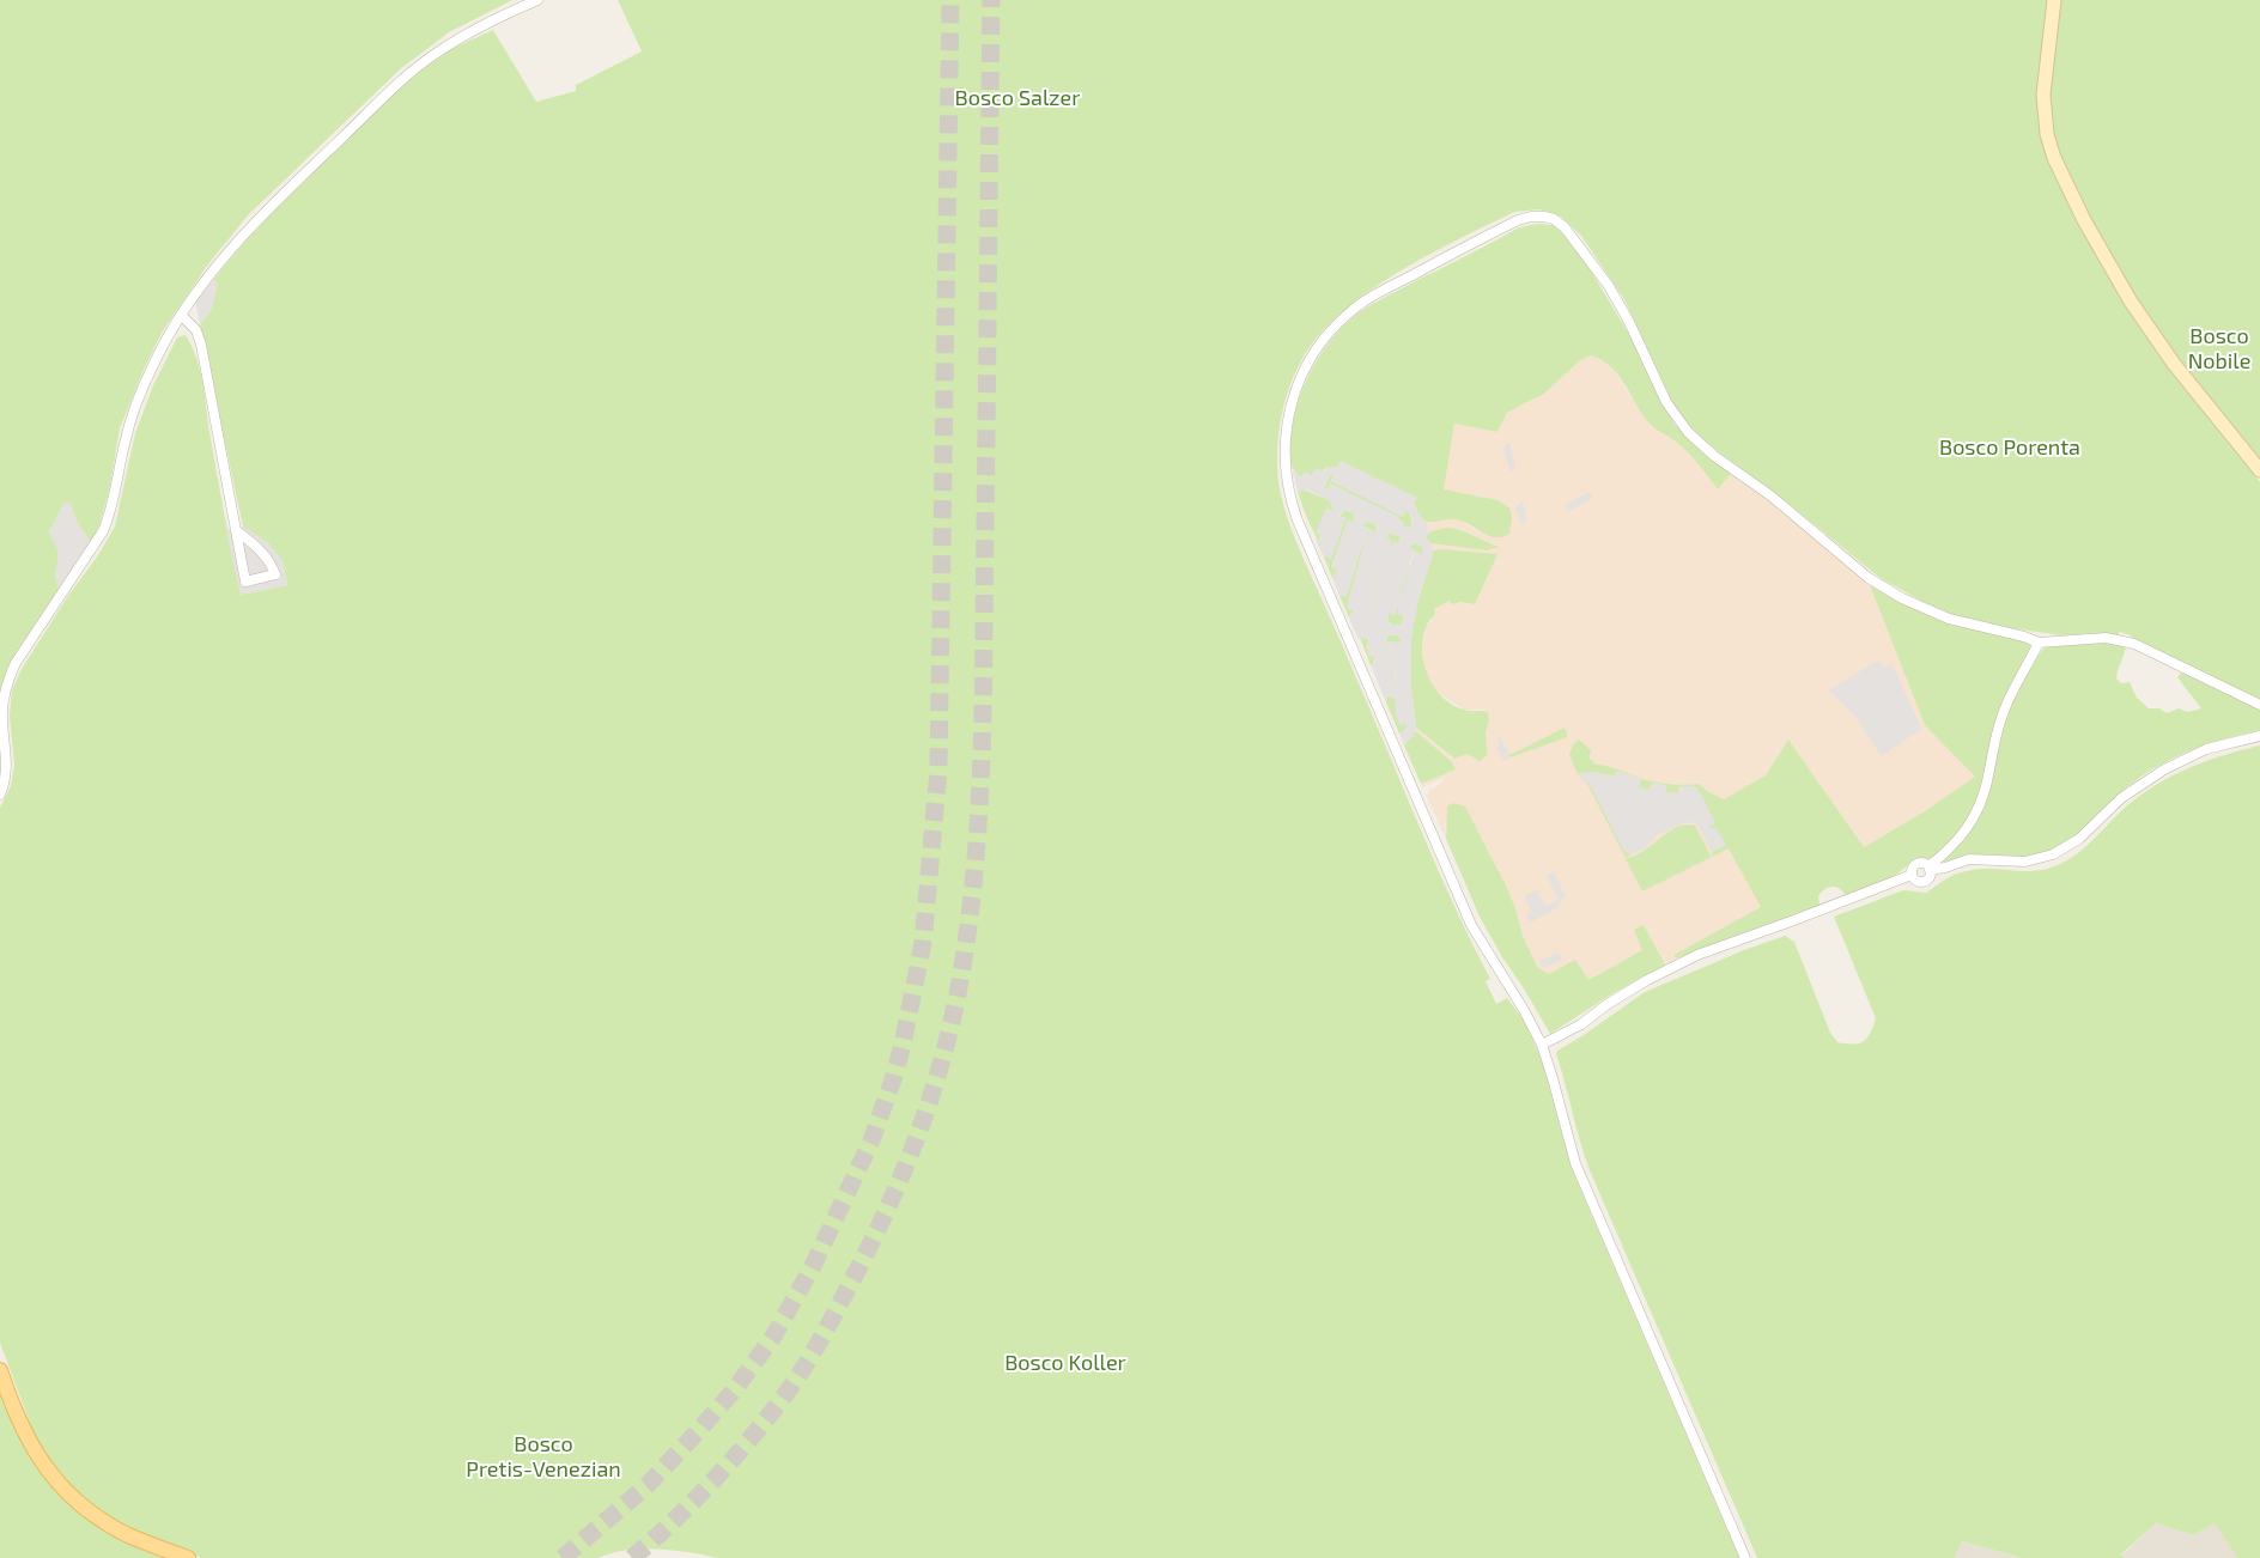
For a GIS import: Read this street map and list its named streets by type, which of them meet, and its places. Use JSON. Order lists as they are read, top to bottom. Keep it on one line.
{"parks":["Bosco Salzer","Bosco Nobile","Bosco Porenta","Bosco Koller","Bosco Pretis-Venezian"]}
